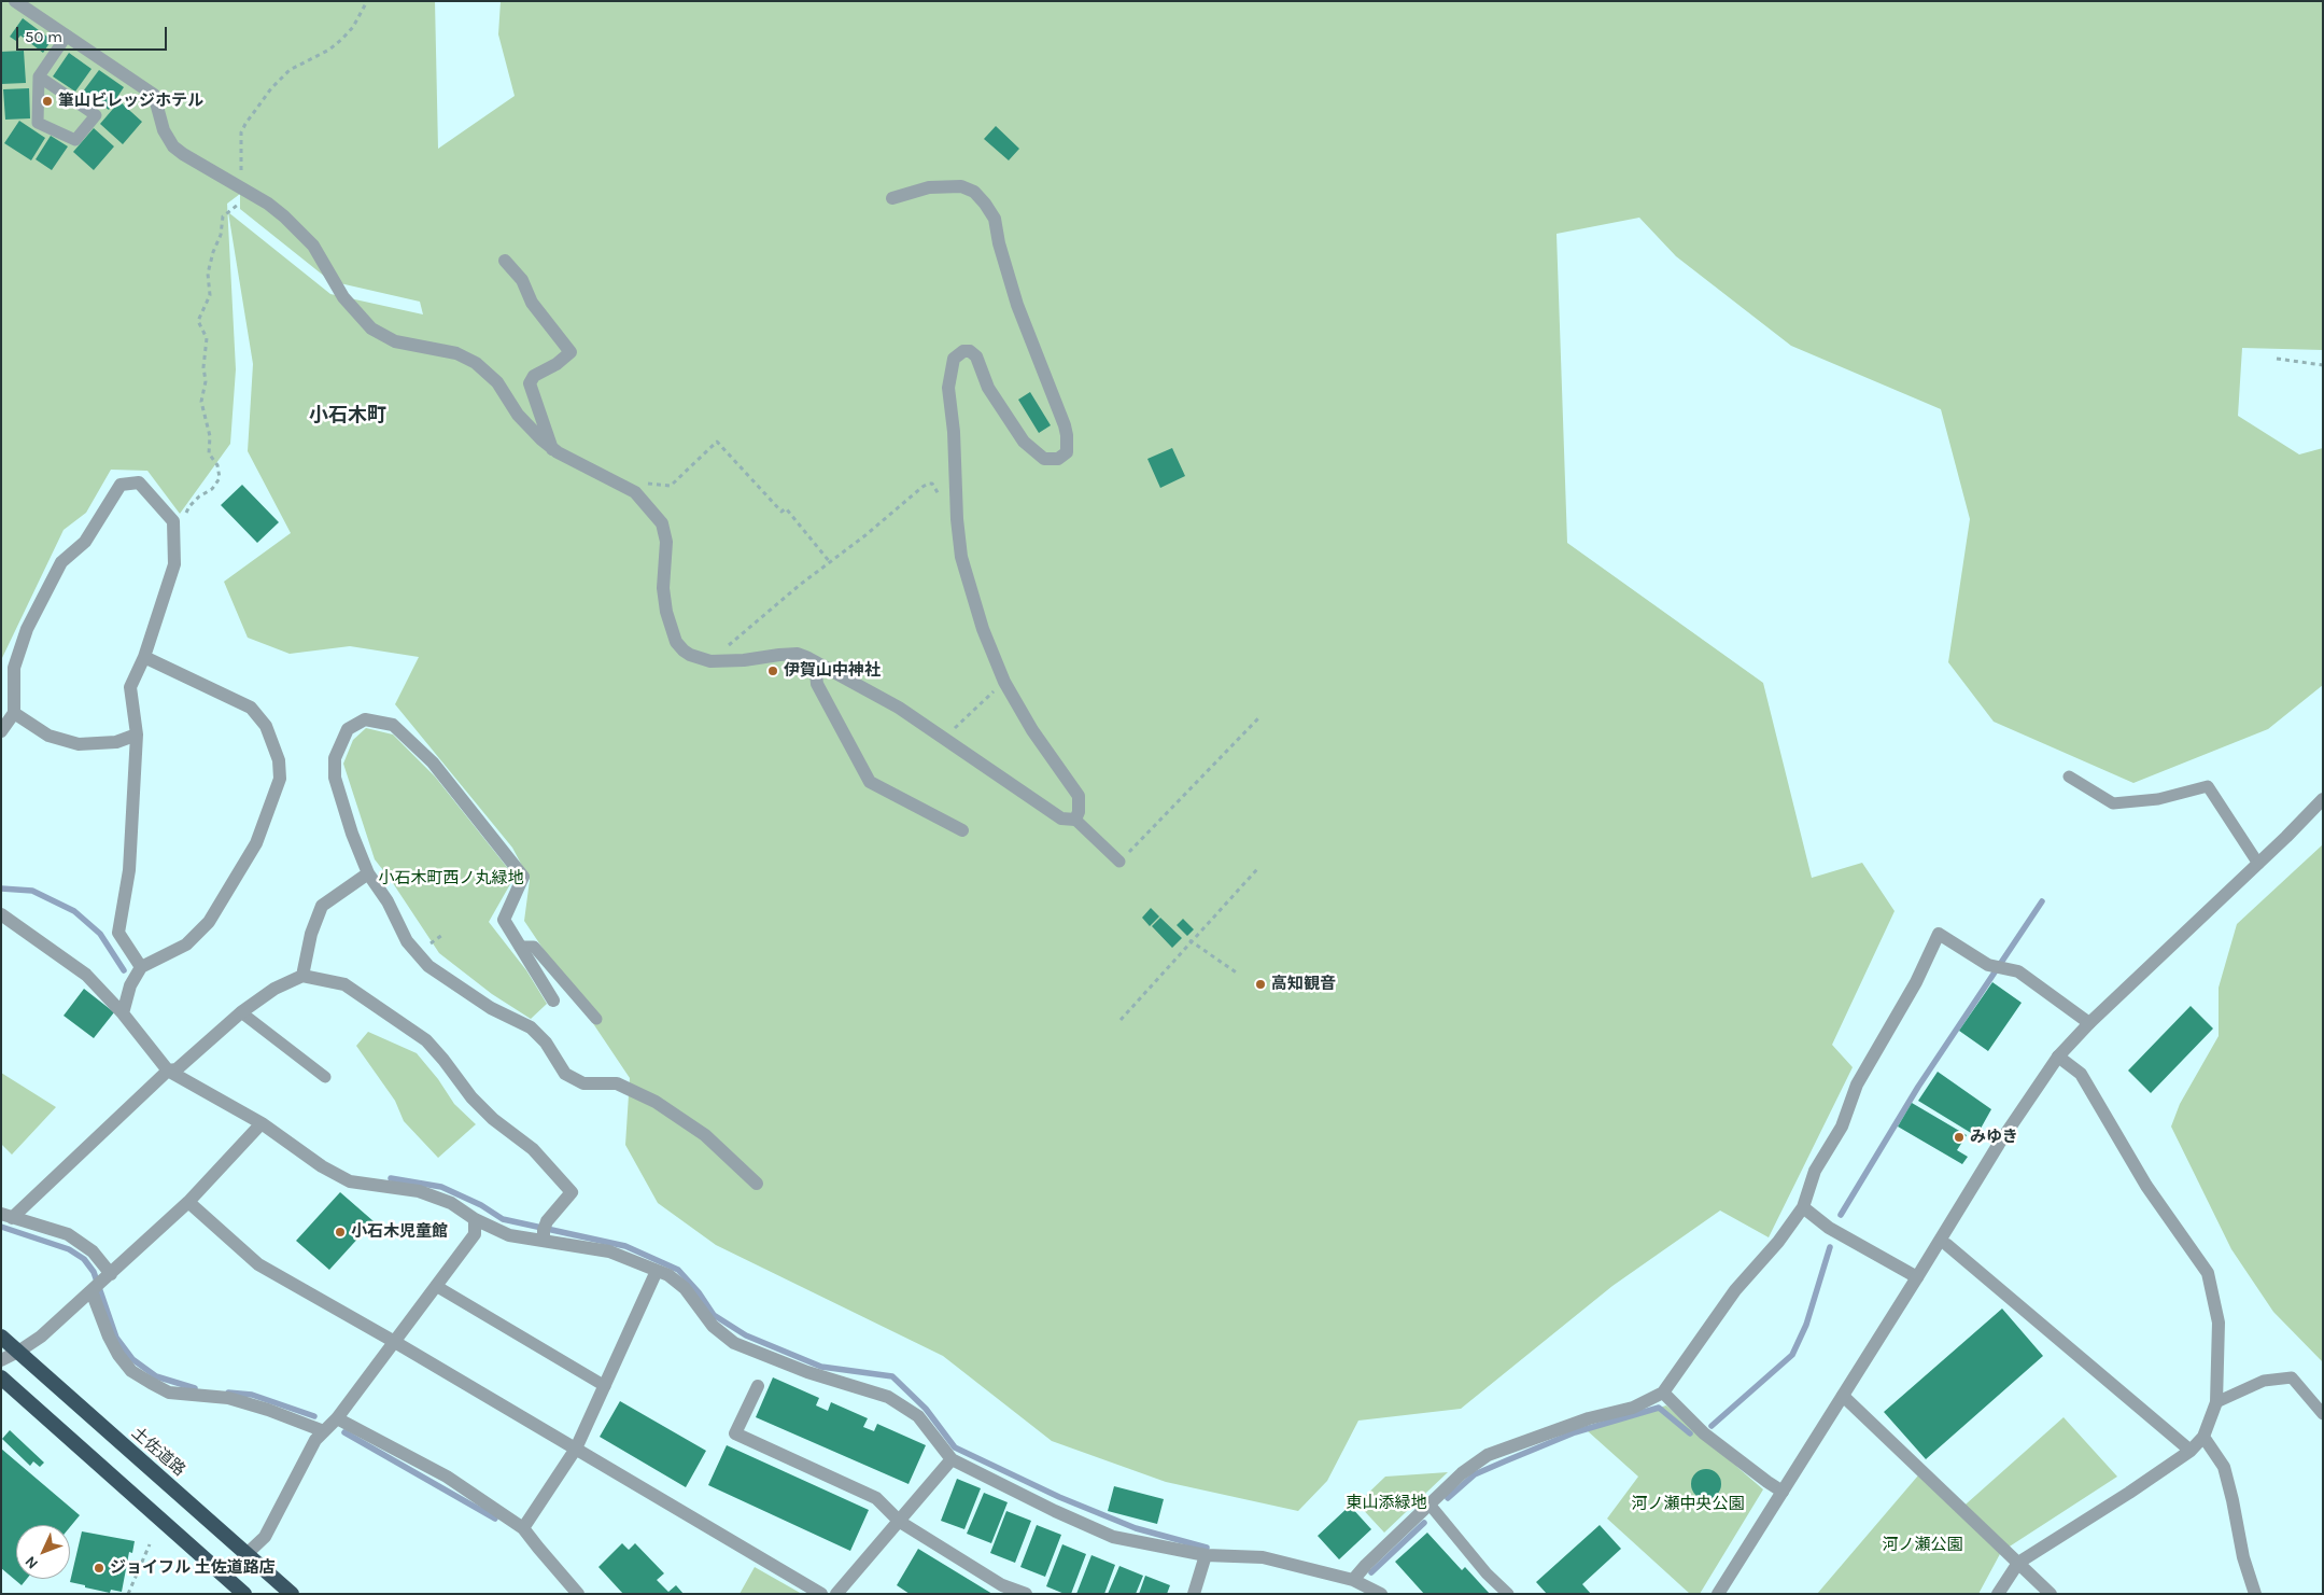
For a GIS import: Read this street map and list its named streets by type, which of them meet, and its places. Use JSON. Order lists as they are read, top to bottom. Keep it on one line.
{"streets":{"highway":["土佐道路"]},"districts":["小石木町"],"parks":["小石木町西ノ丸緑地","東山添緑地","河ノ瀬中央公園","河ノ瀬公園"],"places":["筆山ビレッジホテル","伊賀山中神社","高知観音","みゆき","小石木児童館","ジョイフル 土佐道路店"],"scale_bar":"50 m","north":"bottom left"}
